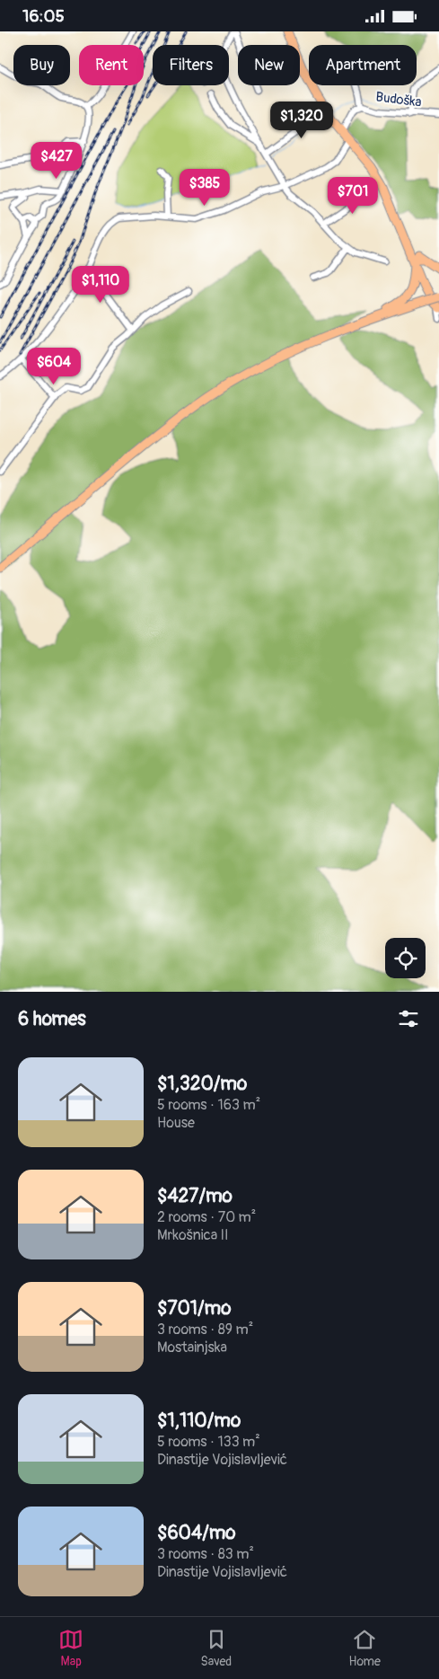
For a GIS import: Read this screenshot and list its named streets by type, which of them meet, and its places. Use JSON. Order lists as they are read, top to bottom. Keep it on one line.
{"streets":{"street":["Budoška"]},"page":{"status":"16:05","chip":["Buy","Rent","Filters","New","Apartment"],"price":["$1,320","$427","$385","$701","$1,110","$604"],"heading":"6 homes","list":[{"name":"$1,320/mo","note":"5 rooms · 163 m² · House"},{"name":"$427/mo","note":"2 rooms · 70 m² · Mrkošnica II"},{"name":"$701/mo","note":"3 rooms · 89 m² · Mostainjska"},{"name":"$1,110/mo","note":"5 rooms · 133 m² · Dinastije Vojislavljević"},{"name":"$604/mo","note":"3 rooms · 83 m² · Dinastije Vojislavljević"}],"tabs":["Map","Saved","Home"]}}
